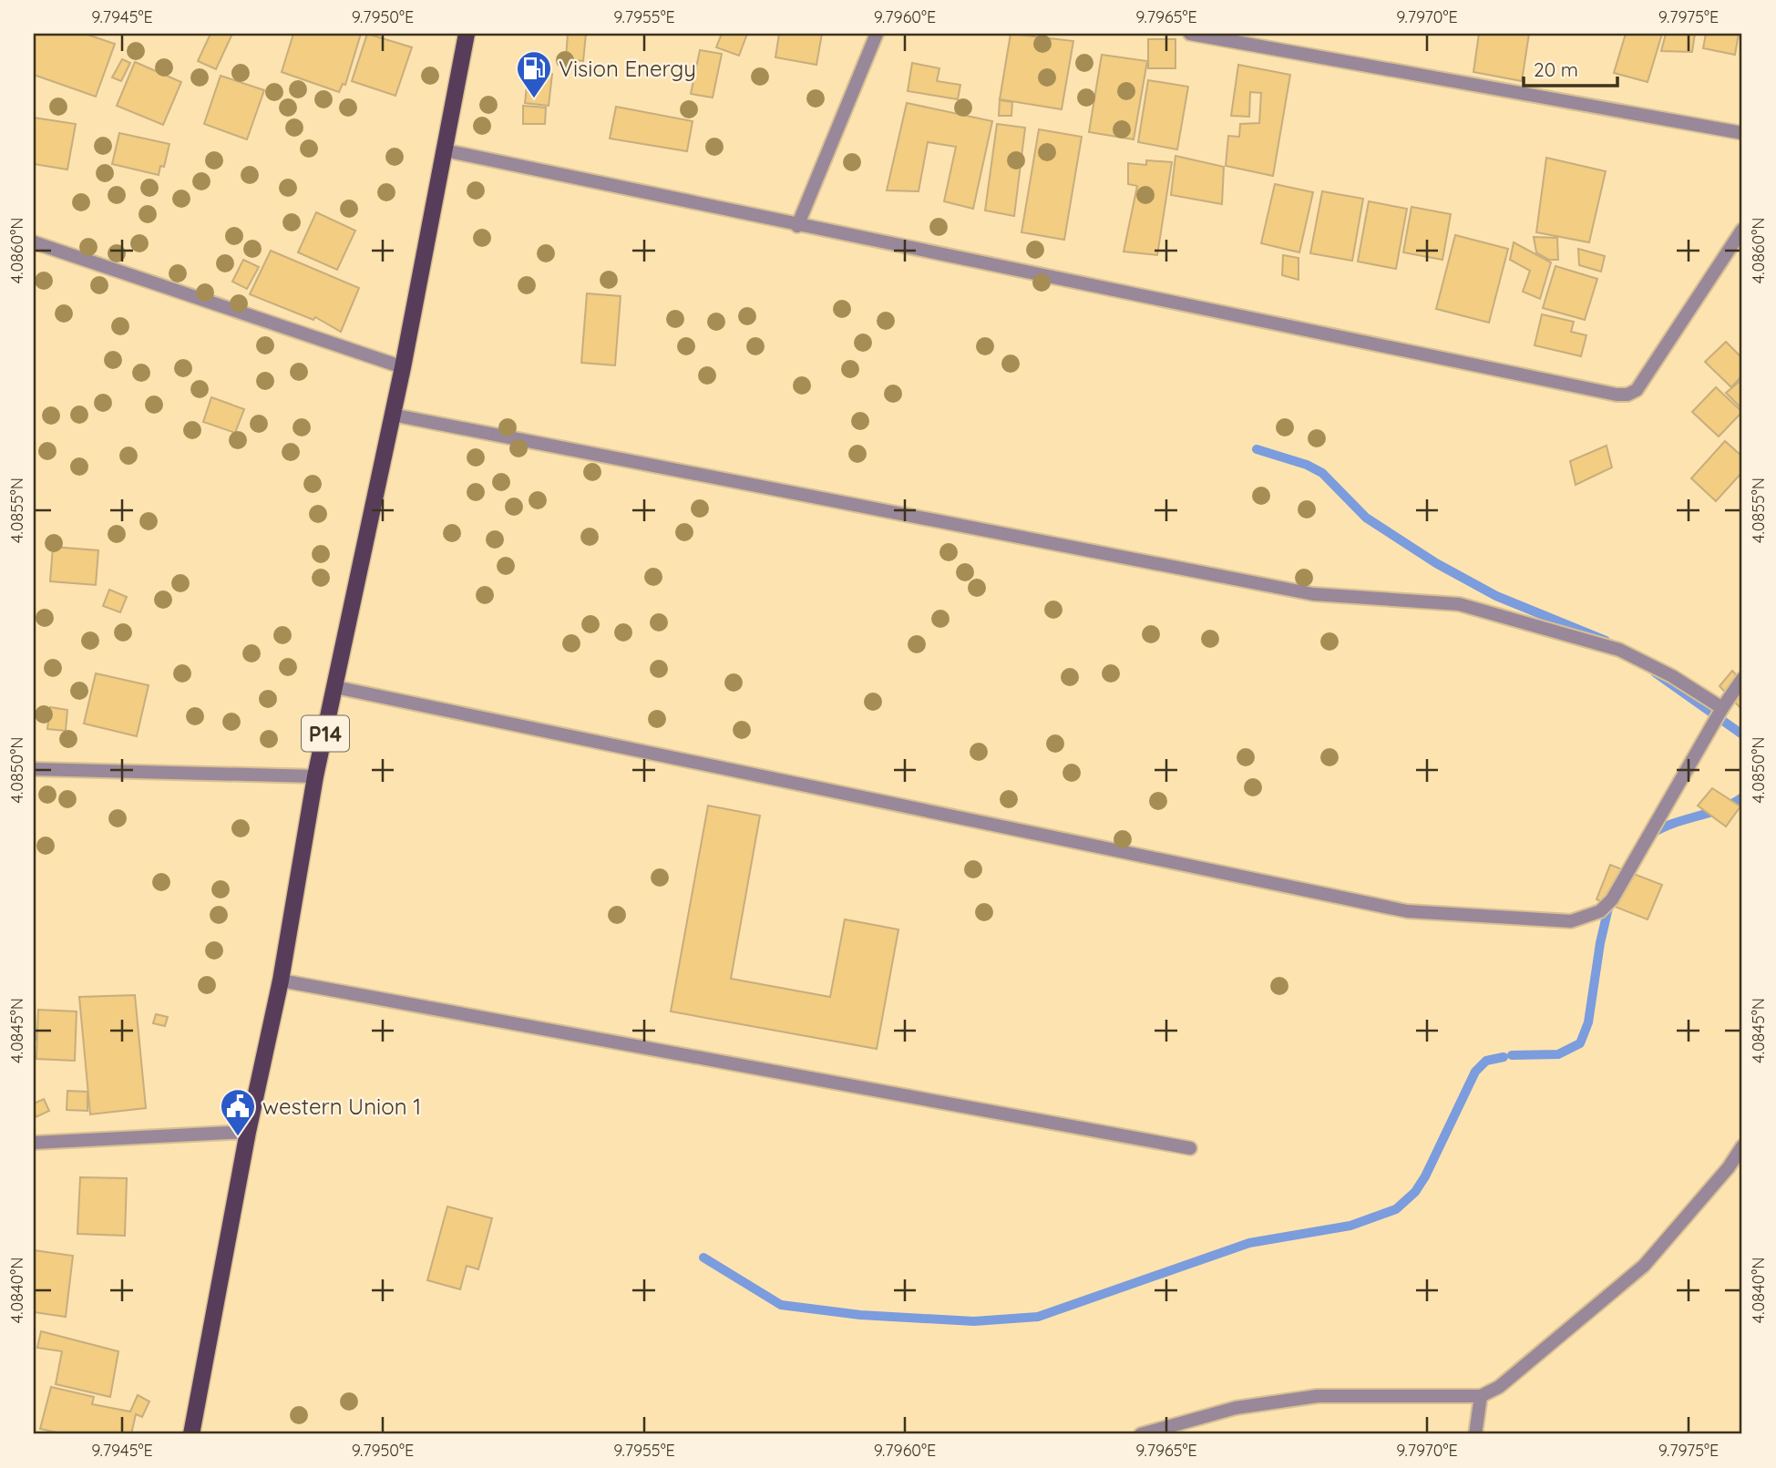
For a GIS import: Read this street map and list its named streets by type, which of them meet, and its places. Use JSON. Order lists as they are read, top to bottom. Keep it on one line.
{"streets":{"main road":["P14"]},"places":{"fuel station":["Vision Energy"],"public building":["western Union 1"]},"scale_bar":"20 m","coordinates":["9.7945°E","9.7950°E","9.7955°E","9.7960°E","9.7965°E","9.7970°E","9.7975°E","4.0860°N","4.0855°N","4.0850°N","4.0845°N","4.0840°N"]}
